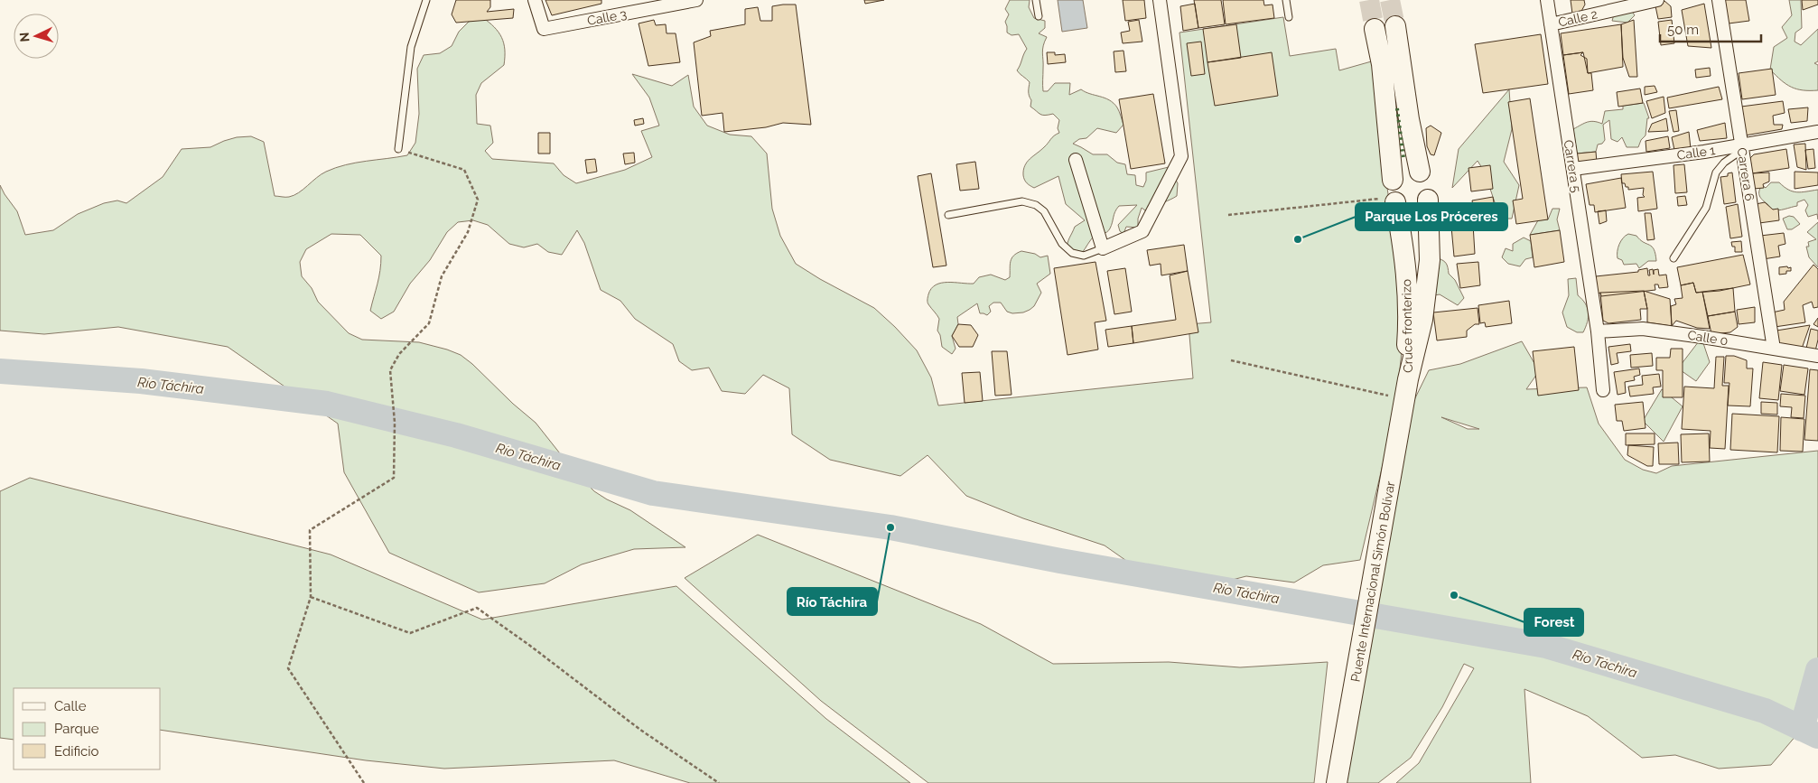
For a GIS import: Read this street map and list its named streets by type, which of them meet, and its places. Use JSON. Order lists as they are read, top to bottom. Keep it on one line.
{"streets":{"highway":["Cruce fronterizo","Puente Internacional Simón Bolívar"],"street":["Calle 3","Calle 2","Calle 1","Carrera 5","Carrera 6","Calle 0"]},"crossings":[["Calle 2","Carrera 5"],["Calle 1","Carrera 5"],["Calle 1","Carrera 6"],["Carrera 5","Calle 0"],["Carrera 6","Calle 0"],["Cruce fronterizo","Puente Internacional Simón Bolívar"]],"water":["Río Táchira"],"places":["Parque Los Próceres","Río Táchira","Forest"],"legend":["Calle","Parque","Edificio"],"scale_bar":"50 m","north":"left"}
